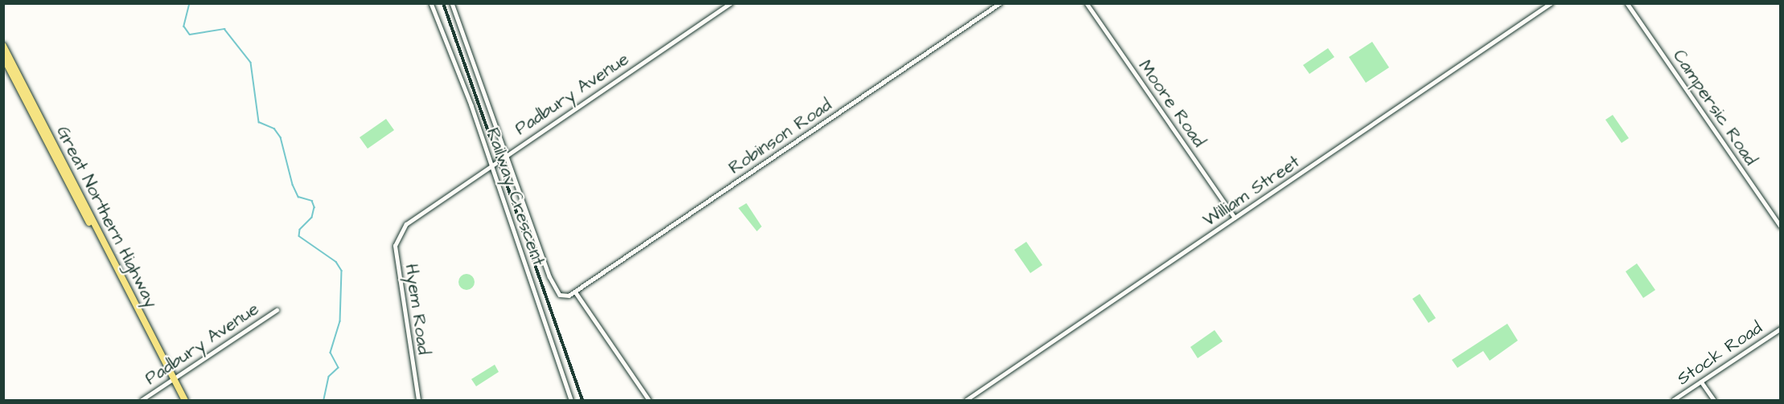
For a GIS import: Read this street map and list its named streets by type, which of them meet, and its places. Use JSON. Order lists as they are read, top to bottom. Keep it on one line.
{"streets":{"highway":["Great Northern Highway"],"street":["Padbury Avenue","Moore Road","Campersic Road","Robinson Road","William Street","Railway Crescent","Hyem Road","Stock Road"]},"crossings":[["Padbury Avenue","Railway Crescent"],["Padbury Avenue","Great Northern Highway"],["Padbury Avenue","Hyem Road"],["Moore Road","William Street"]]}
